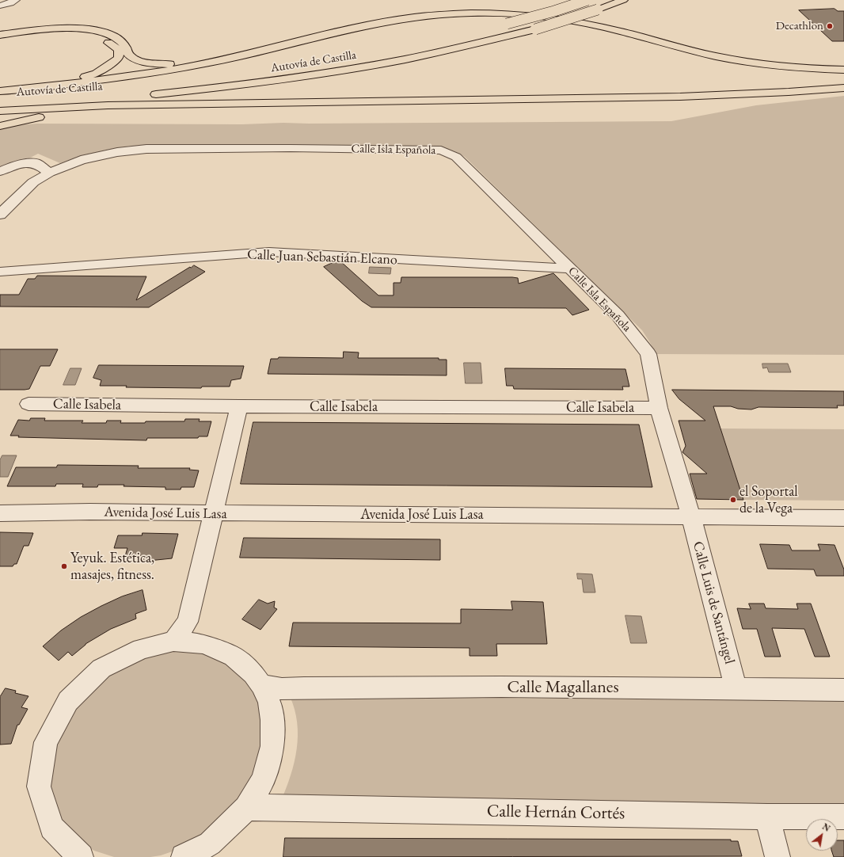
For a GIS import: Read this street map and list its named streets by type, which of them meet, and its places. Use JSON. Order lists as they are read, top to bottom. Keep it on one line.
{"streets":{"highway":["Autovía de Castilla"],"street":["Calle Isla Española","Calle Juan Sebastián Elcano","Calle Isabela","Avenida José Luis Lasa","Calle Luis de Santángel","Calle Magallanes","Calle Hernán Cortés"]},"crossings":[["Calle Isla Española","Calle Juan Sebastián Elcano"],["Calle Isla Española","Calle Isabela"],["Calle Isla Española","Avenida José Luis Lasa"],["Calle Isla Española","Calle Luis de Santángel"],["Avenida José Luis Lasa","Calle Luis de Santángel"],["Calle Luis de Santángel","Calle Magallanes"]],"places":["Decathlon","el Soportal de la Vega","Yeyuk. Estética, masajes, fitness."],"north":"top right"}
